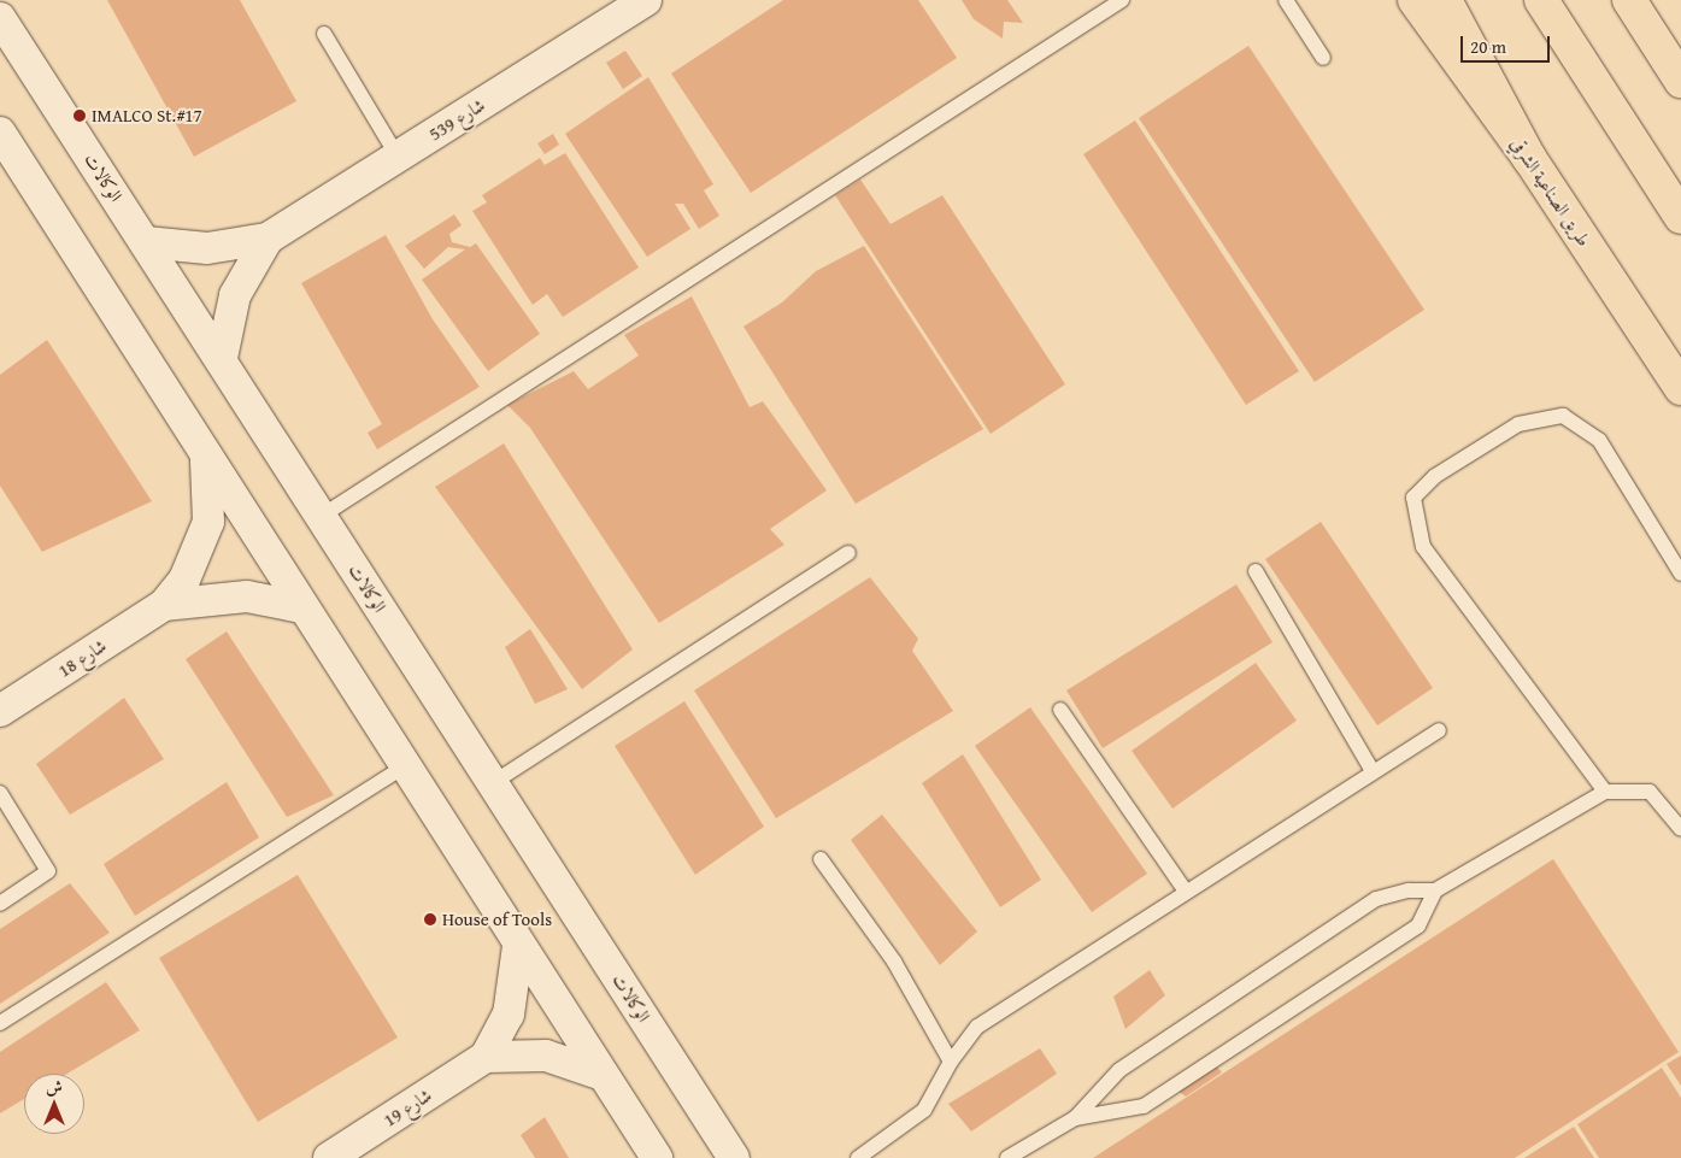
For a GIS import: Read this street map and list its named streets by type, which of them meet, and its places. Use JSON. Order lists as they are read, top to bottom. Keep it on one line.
{"streets":{"main road":["طريق الصناعية الشرقي"],"street":["شارع 539","الوكالات","شارع 18","شارع 19"]},"crossings":[["شارع 539","الوكالات"]],"places":["IMALCO St.#17","House of Tools"],"scale_bar":"20 m","north":"top"}
